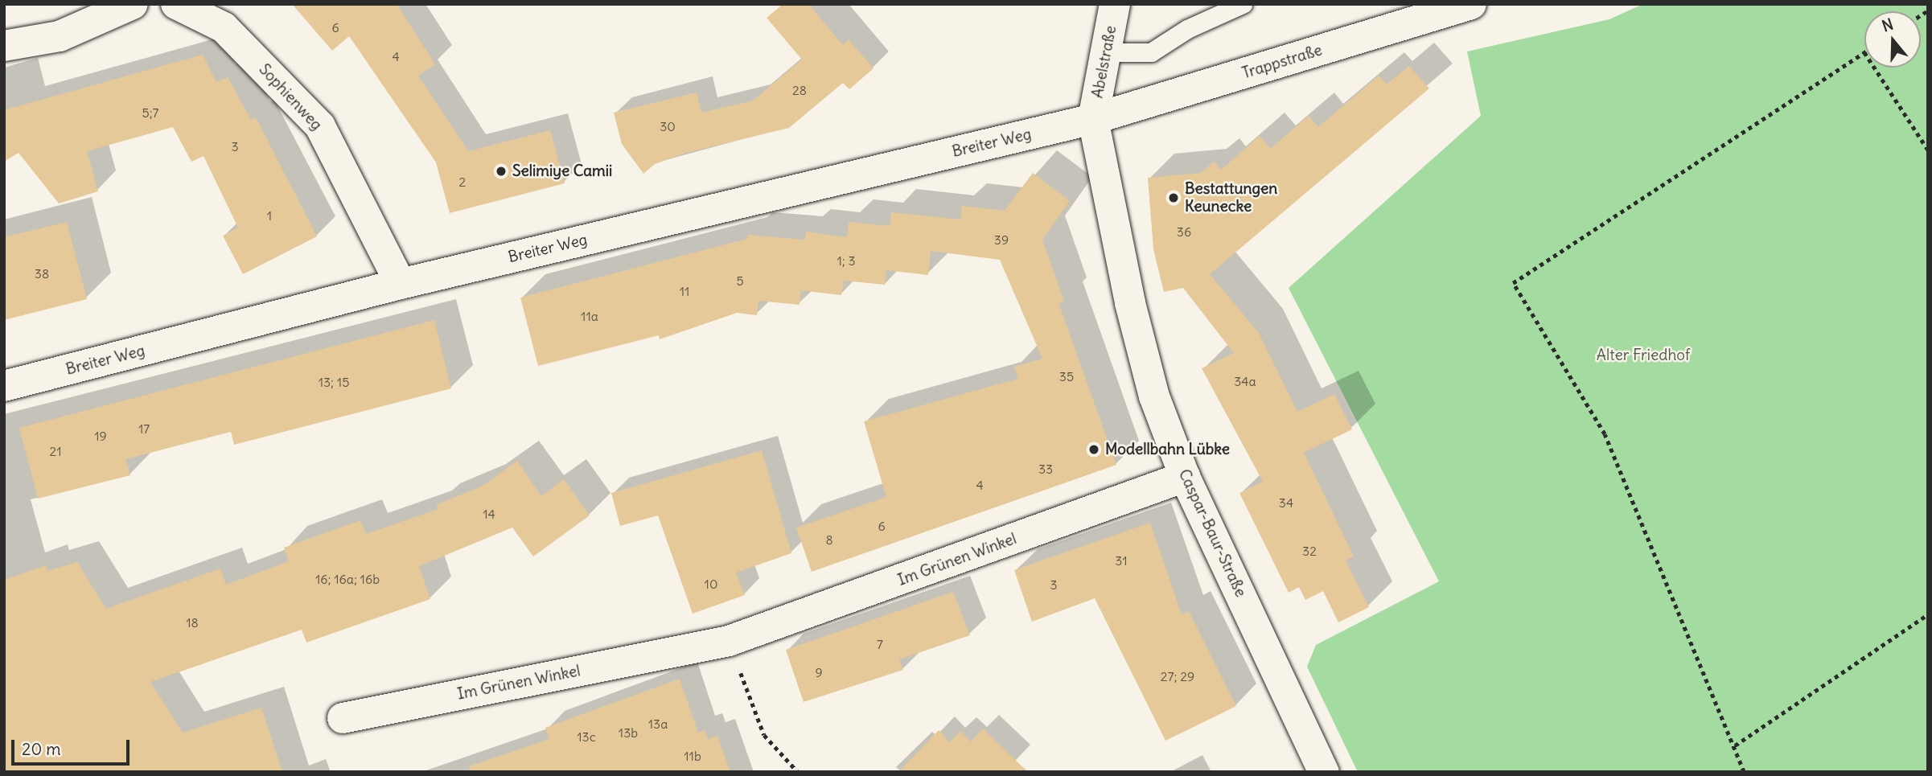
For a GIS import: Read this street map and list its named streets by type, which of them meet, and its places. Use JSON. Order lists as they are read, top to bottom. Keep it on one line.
{"streets":{"street":["Abelstraße","Trappstraße","Sophienweg","Breiter Weg","Caspar-Baur-Straße","Im Grünen Winkel"]},"crossings":[["Abelstraße","Trappstraße"],["Abelstraße","Breiter Weg"],["Abelstraße","Caspar-Baur-Straße"],["Trappstraße","Breiter Weg"],["Trappstraße","Caspar-Baur-Straße"],["Sophienweg","Breiter Weg"],["Breiter Weg","Caspar-Baur-Straße"],["Caspar-Baur-Straße","Im Grünen Winkel"]],"parks":["Alter Friedhof"],"places":["Selimiye Camii","Bestattungen Keunecke","Modellbahn Lübke"],"house_numbers":["6","4","28","5;7","30","3","2","1","36","39","1; 3","38","5","11","11a","35","34a","13; 15","17","19","21","33","4","34","14","6","8","32","31","16; 16a; 16b","10","3","18","7","9","27; 29","13a","13b","13c","11b"],"scale_bar":"20 m","north":"top"}
